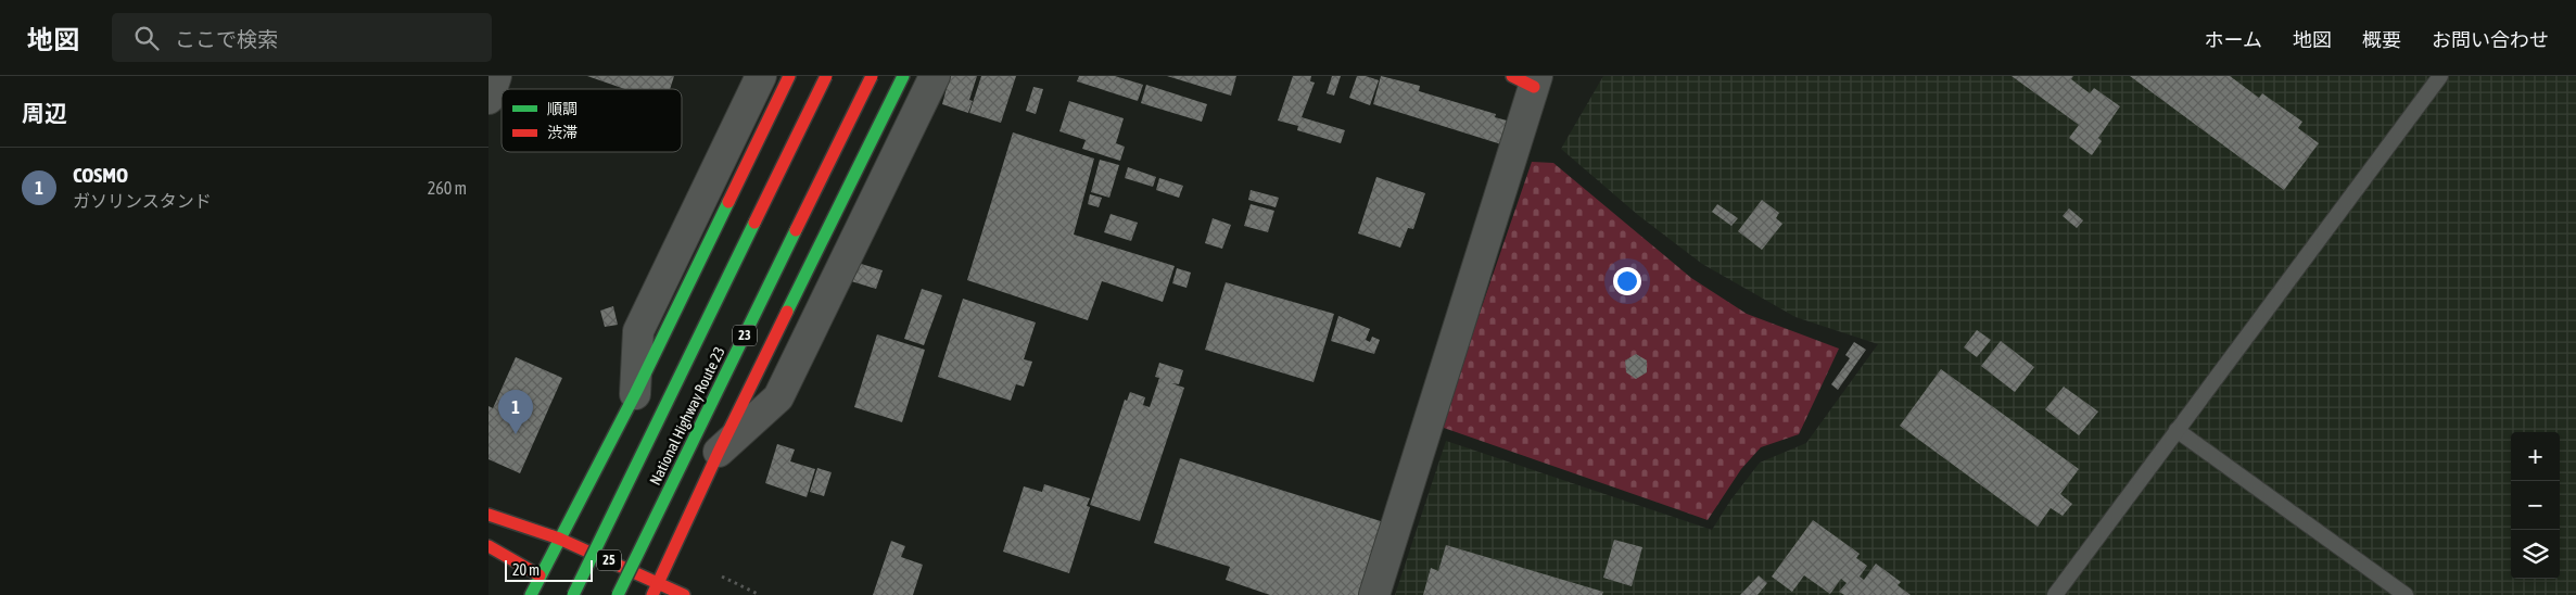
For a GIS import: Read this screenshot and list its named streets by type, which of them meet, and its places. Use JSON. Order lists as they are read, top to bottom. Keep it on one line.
{"streets":{"main road":["23","National Highway Route 23","25"]},"crossings":[["23","25"]],"legend":["順調","渋滞"],"scale_bar":"20 m","page":{"header":"地図","search":"ここで検索","nav":["ホーム","地図","概要","お問い合わせ"],"heading":"周辺","list":[{"mark":"1","name":"COSMO","note":"ガソリンスタンド","value":"260 m"}],"pins":"1","map_buttons":["+","−"],"scale":"20 m"}}
